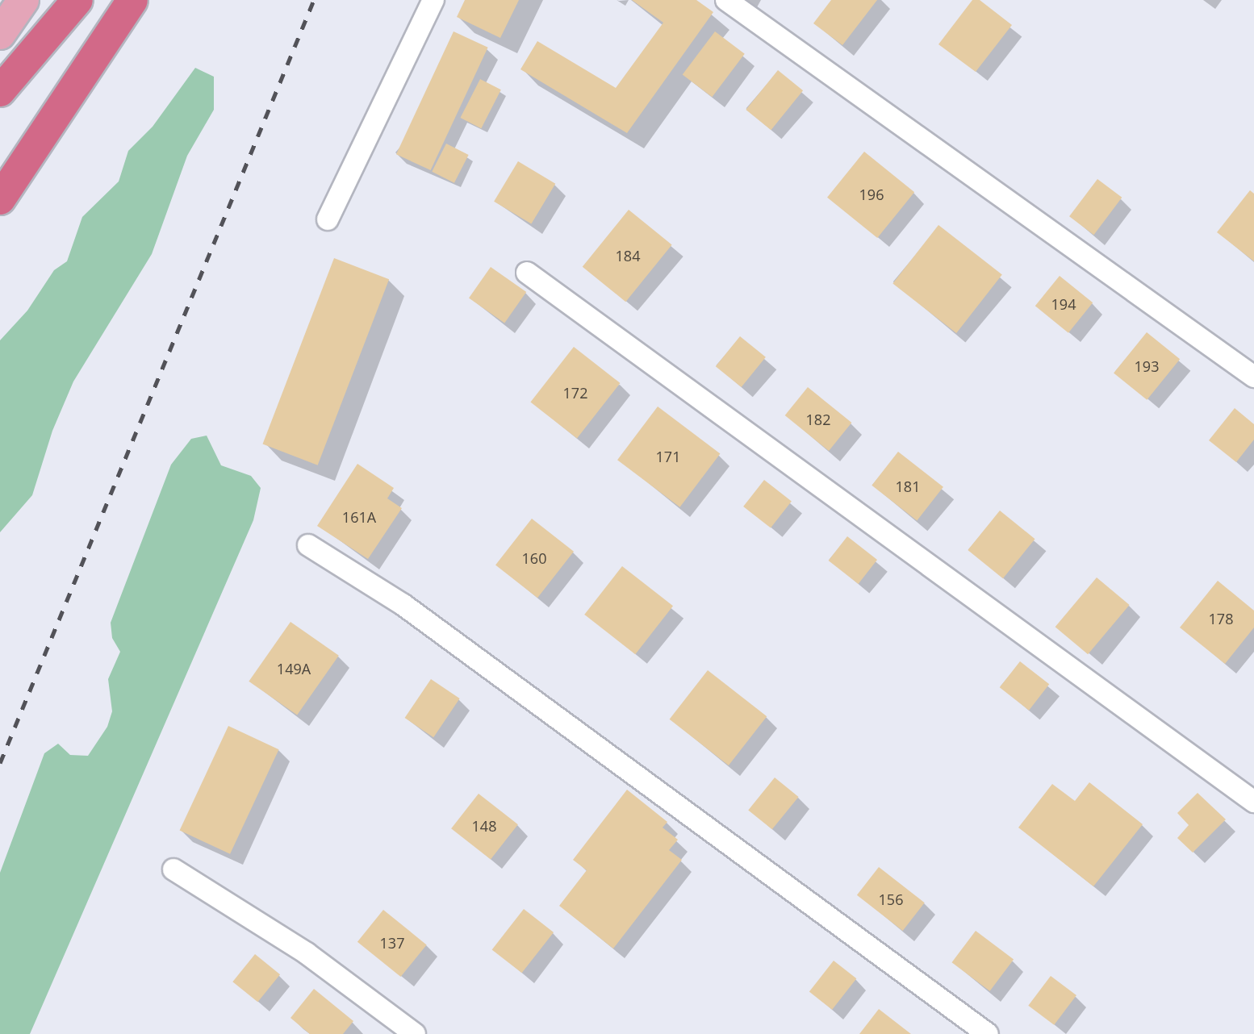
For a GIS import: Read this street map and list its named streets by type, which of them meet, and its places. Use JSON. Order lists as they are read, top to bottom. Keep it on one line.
{"house_numbers":["196","184","194","193","172","182","171","181","161А","160","178","149А","148","156","137"]}
